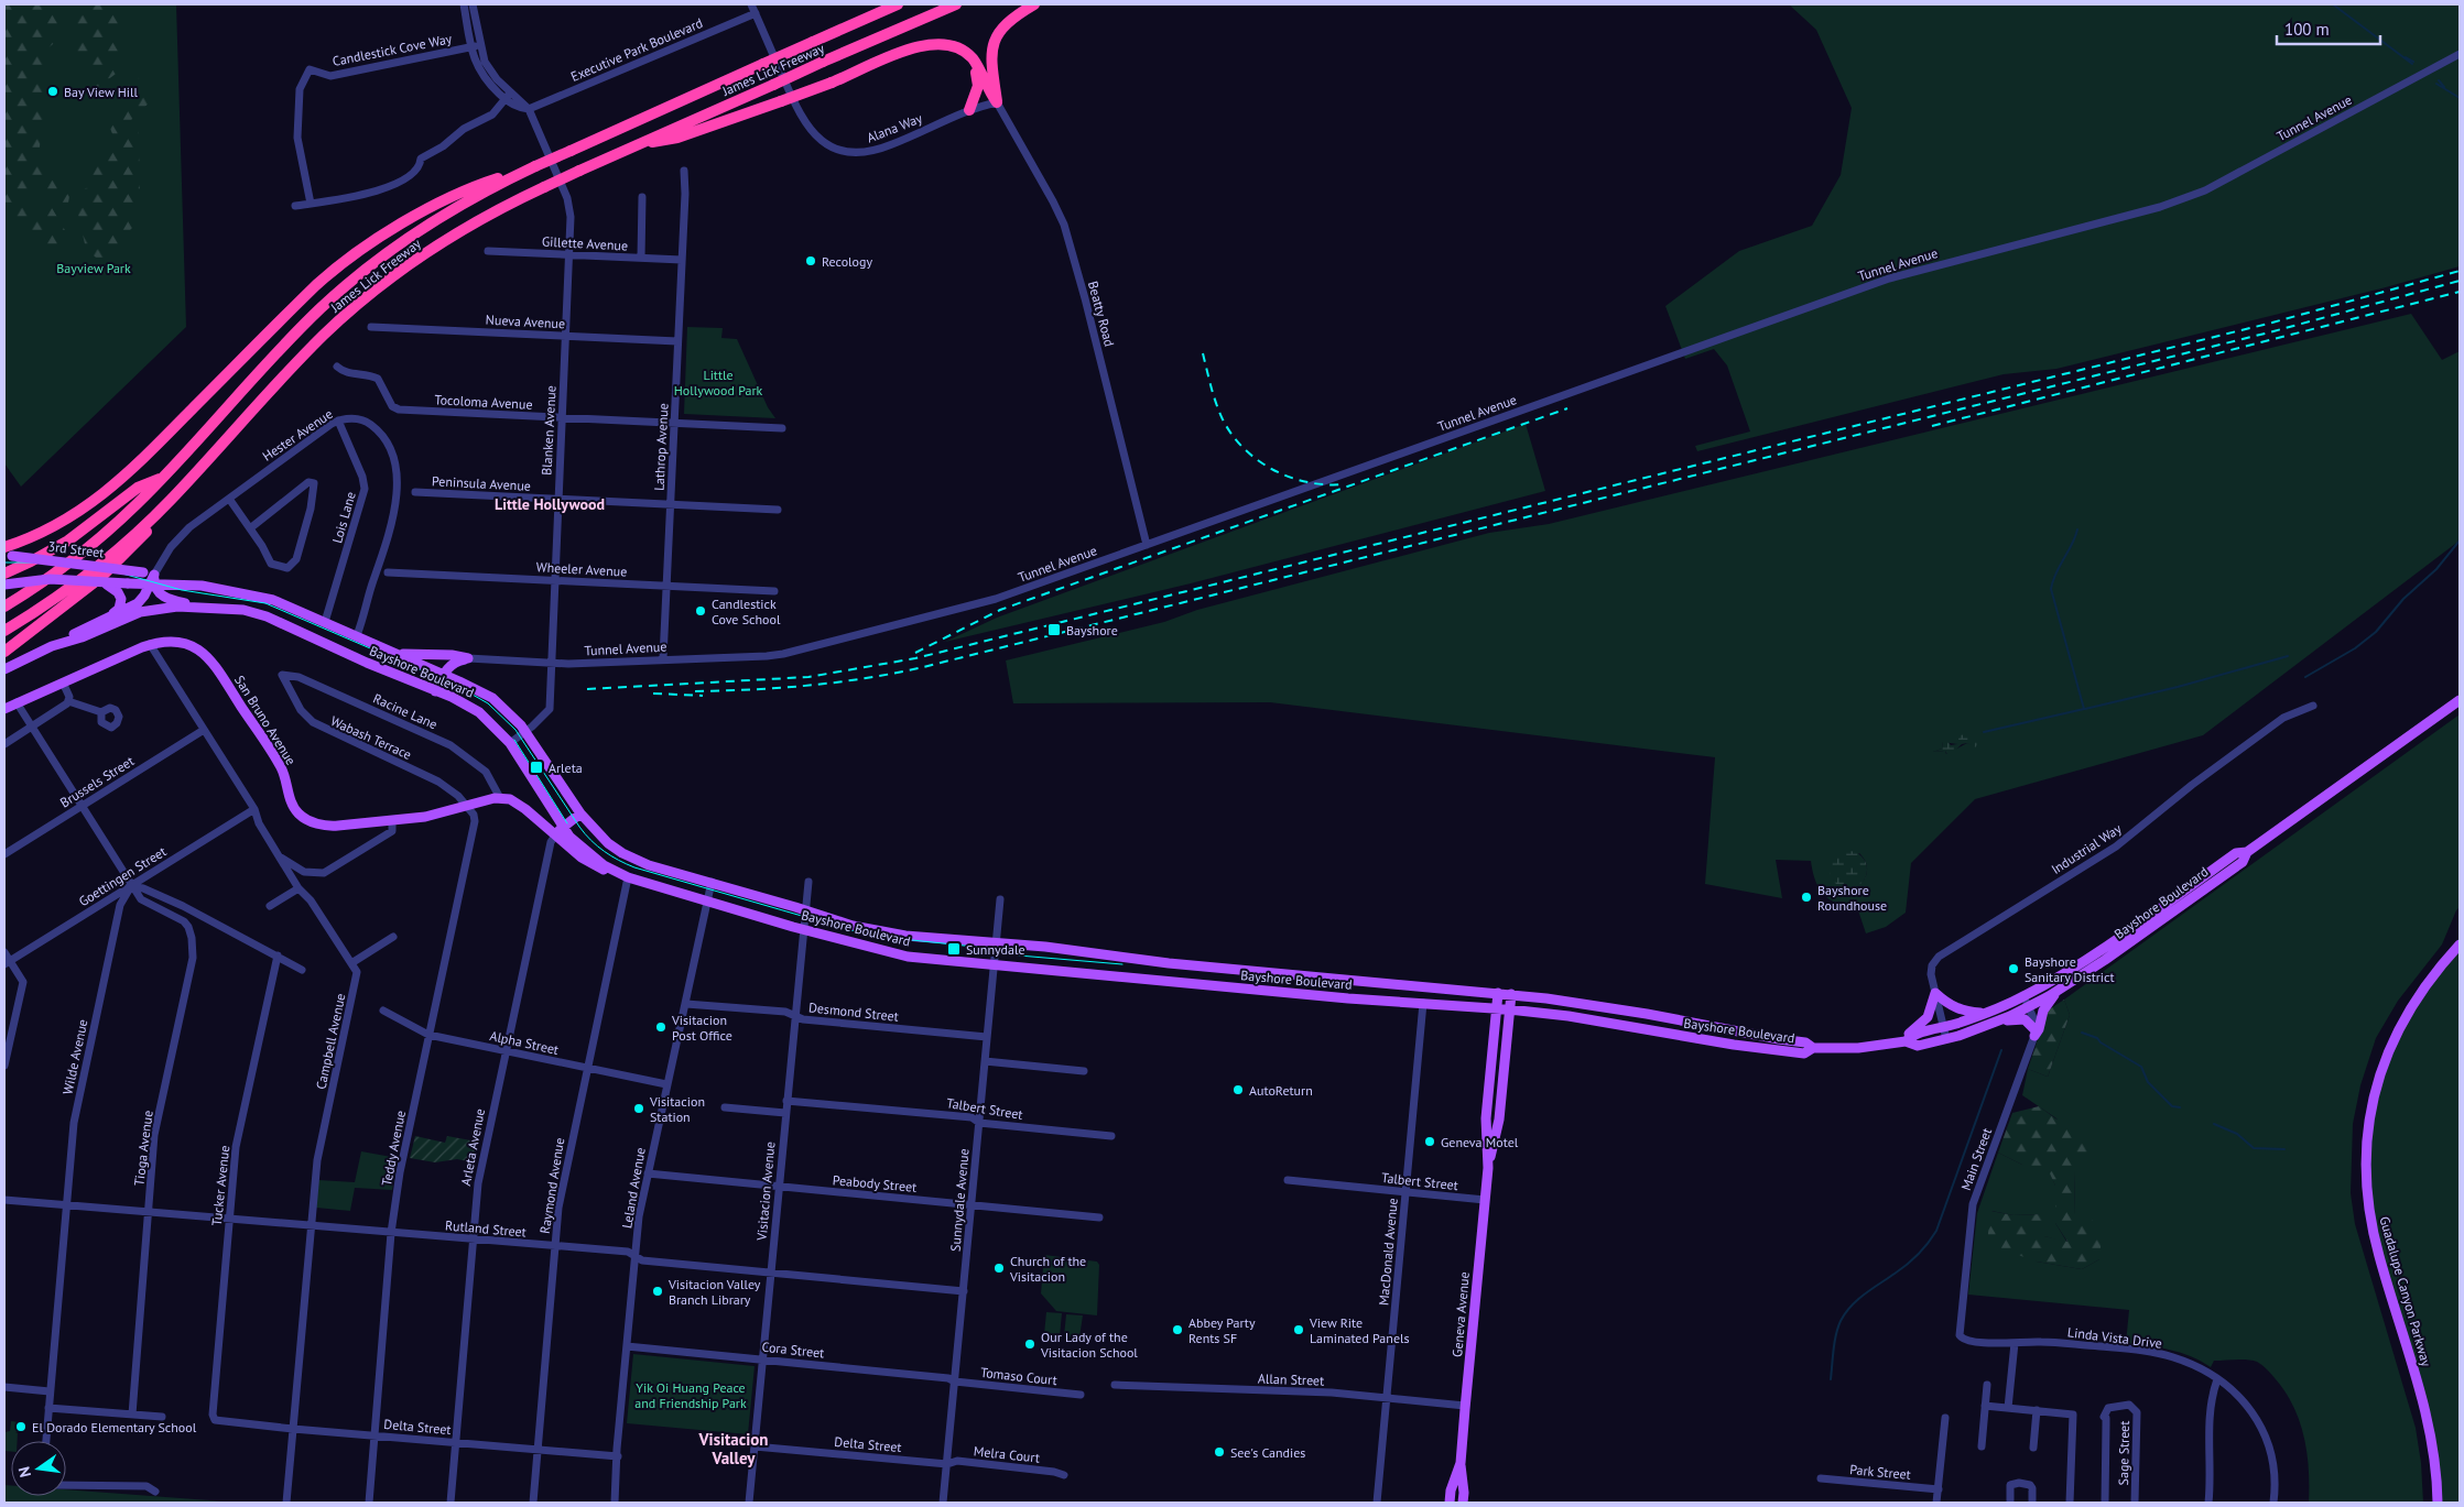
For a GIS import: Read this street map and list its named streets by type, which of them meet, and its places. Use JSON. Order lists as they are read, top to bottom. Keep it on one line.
{"streets":{"highway":["James Lick Freeway"],"main road":["3rd Street","Bayshore Boulevard","San Bruno Avenue","Arleta Avenue","Guadalupe Canyon Parkway","Geneva Avenue"],"street":["Candlestick Cove Way","Executive Park Boulevard","Tunnel Avenue","Alana Way","Gillette Avenue","Beatty Road","Nueva Avenue","Tocoloma Avenue","Blanken Avenue","Hester Avenue","Lathrop Avenue","Peninsula Avenue","Lois Lane","Wheeler Avenue","Racine Lane","Wabash Terrace","Brussels Street","Industrial Way","Goettingen Street","Desmond Street","Campbell Avenue","Alpha Street","Wilde Avenue","Talbert Street","Tioga Avenue","Teddy Avenue","Main Street","Peabody Street","Tucker Avenue","Raymond Avenue","Leland Avenue","Visitacion Avenue","Sunnydale Avenue","Rutland Street","MacDonald Avenue","Linda Vista Drive","Cora Street","Tomaso Court","Allan Street","Delta Street","Sage Street","Melra Court","Park Street"]},"crossings":[["Executive Park Boulevard","Alana Way"],["Executive Park Boulevard","Blanken Avenue"],["Tunnel Avenue","Beatty Road"],["Tunnel Avenue","Blanken Avenue"],["Tunnel Avenue","Lathrop Avenue"],["Alana Way","Beatty Road"],["Gillette Avenue","Blanken Avenue"],["Gillette Avenue","Lathrop Avenue"],["Nueva Avenue","Blanken Avenue"],["Nueva Avenue","Lathrop Avenue"],["Tocoloma Avenue","Blanken Avenue"],["Tocoloma Avenue","Lathrop Avenue"],["Blanken Avenue","Peninsula Avenue"],["Blanken Avenue","Wheeler Avenue"],["Blanken Avenue","Bayshore Boulevard"],["Hester Avenue","Lois Lane"],["Hester Avenue","3rd Street"],["Hester Avenue","Bayshore Boulevard"],["Lathrop Avenue","Peninsula Avenue"],["Lathrop Avenue","Wheeler Avenue"],["Lois Lane","Bayshore Boulevard"],["3rd Street","Bayshore Boulevard"],["Bayshore Boulevard","Industrial Way"],["Bayshore Boulevard","Arleta Avenue"],["Bayshore Boulevard","Raymond Avenue"],["Bayshore Boulevard","Leland Avenue"],["Bayshore Boulevard","Visitacion Avenue"],["Bayshore Boulevard","Sunnydale Avenue"],["Bayshore Boulevard","MacDonald Avenue"],["Bayshore Boulevard","Geneva Avenue"],["Racine Lane","San Bruno Avenue"],["Racine Lane","Wabash Terrace"],["San Bruno Avenue","Wabash Terrace"],["San Bruno Avenue","Campbell Avenue"],["San Bruno Avenue","Teddy Avenue"],["Wabash Terrace","Teddy Avenue"],["Brussels Street","Campbell Avenue"],["Goettingen Street","Campbell Avenue"],["Goettingen Street","Wilde Avenue"],["Goettingen Street","Tioga Avenue"],["Desmond Street","Leland Avenue"],["Desmond Street","Visitacion Avenue"],["Desmond Street","Sunnydale Avenue"],["Campbell Avenue","Rutland Street"],["Campbell Avenue","Delta Street"],["Alpha Street","Arleta Avenue"],["Alpha Street","Teddy Avenue"],["Alpha Street","Raymond Avenue"],["Alpha Street","Leland Avenue"],["Wilde Avenue","Tioga Avenue"],["Wilde Avenue","Rutland Street"],["Talbert Street","Visitacion Avenue"],["Talbert Street","Sunnydale Avenue"],["Talbert Street","MacDonald Avenue"],["Talbert Street","Geneva Avenue"],["Arleta Avenue","Rutland Street"],["Arleta Avenue","Delta Street"],["Tioga Avenue","Rutland Street"],["Teddy Avenue","Rutland Street"],["Teddy Avenue","Delta Street"],["Main Street","Linda Vista Drive"],["Peabody Street","Leland Avenue"],["Peabody Street","Visitacion Avenue"],["Peabody Street","Sunnydale Avenue"],["Tucker Avenue","Rutland Street"],["Tucker Avenue","Delta Street"],["Raymond Avenue","Rutland Street"],["Raymond Avenue","Delta Street"],["Leland Avenue","Rutland Street"],["Leland Avenue","Cora Street"],["Leland Avenue","Delta Street"],["Visitacion Avenue","Rutland Street"],["Visitacion Avenue","Cora Street"],["Visitacion Avenue","Delta Street"],["Sunnydale Avenue","Rutland Street"],["Sunnydale Avenue","Cora Street"],["Sunnydale Avenue","Tomaso Court"],["Sunnydale Avenue","Delta Street"],["Sunnydale Avenue","Melra Court"],["MacDonald Avenue","Allan Street"],["Geneva Avenue","Allan Street"],["Cora Street","Tomaso Court"],["Delta Street","Melra Court"]],"districts":["Little Hollywood","Visitacion Valley"],"parks":["Bayview Park","Little Hollywood Park","Yik Oi Huang Peace and Friendship Park"],"places":{"other":["Bay View Hill","Recology","Candlestick Cove School","Bayshore Roundhouse","Bayshore Sanitary District","Visitacion Post Office","AutoReturn","Visitacion Station","Geneva Motel","Church of the Visitacion","Visitacion Valley Branch Library","Abbey Party Rents SF","View Rite Laminated Panels","Our Lady of the Visitacion School","El Dorado Elementary School","See's Candies"],"transit":["Bayshore","Arleta","Sunnydale"]},"scale_bar":"100 m","north":"left"}
